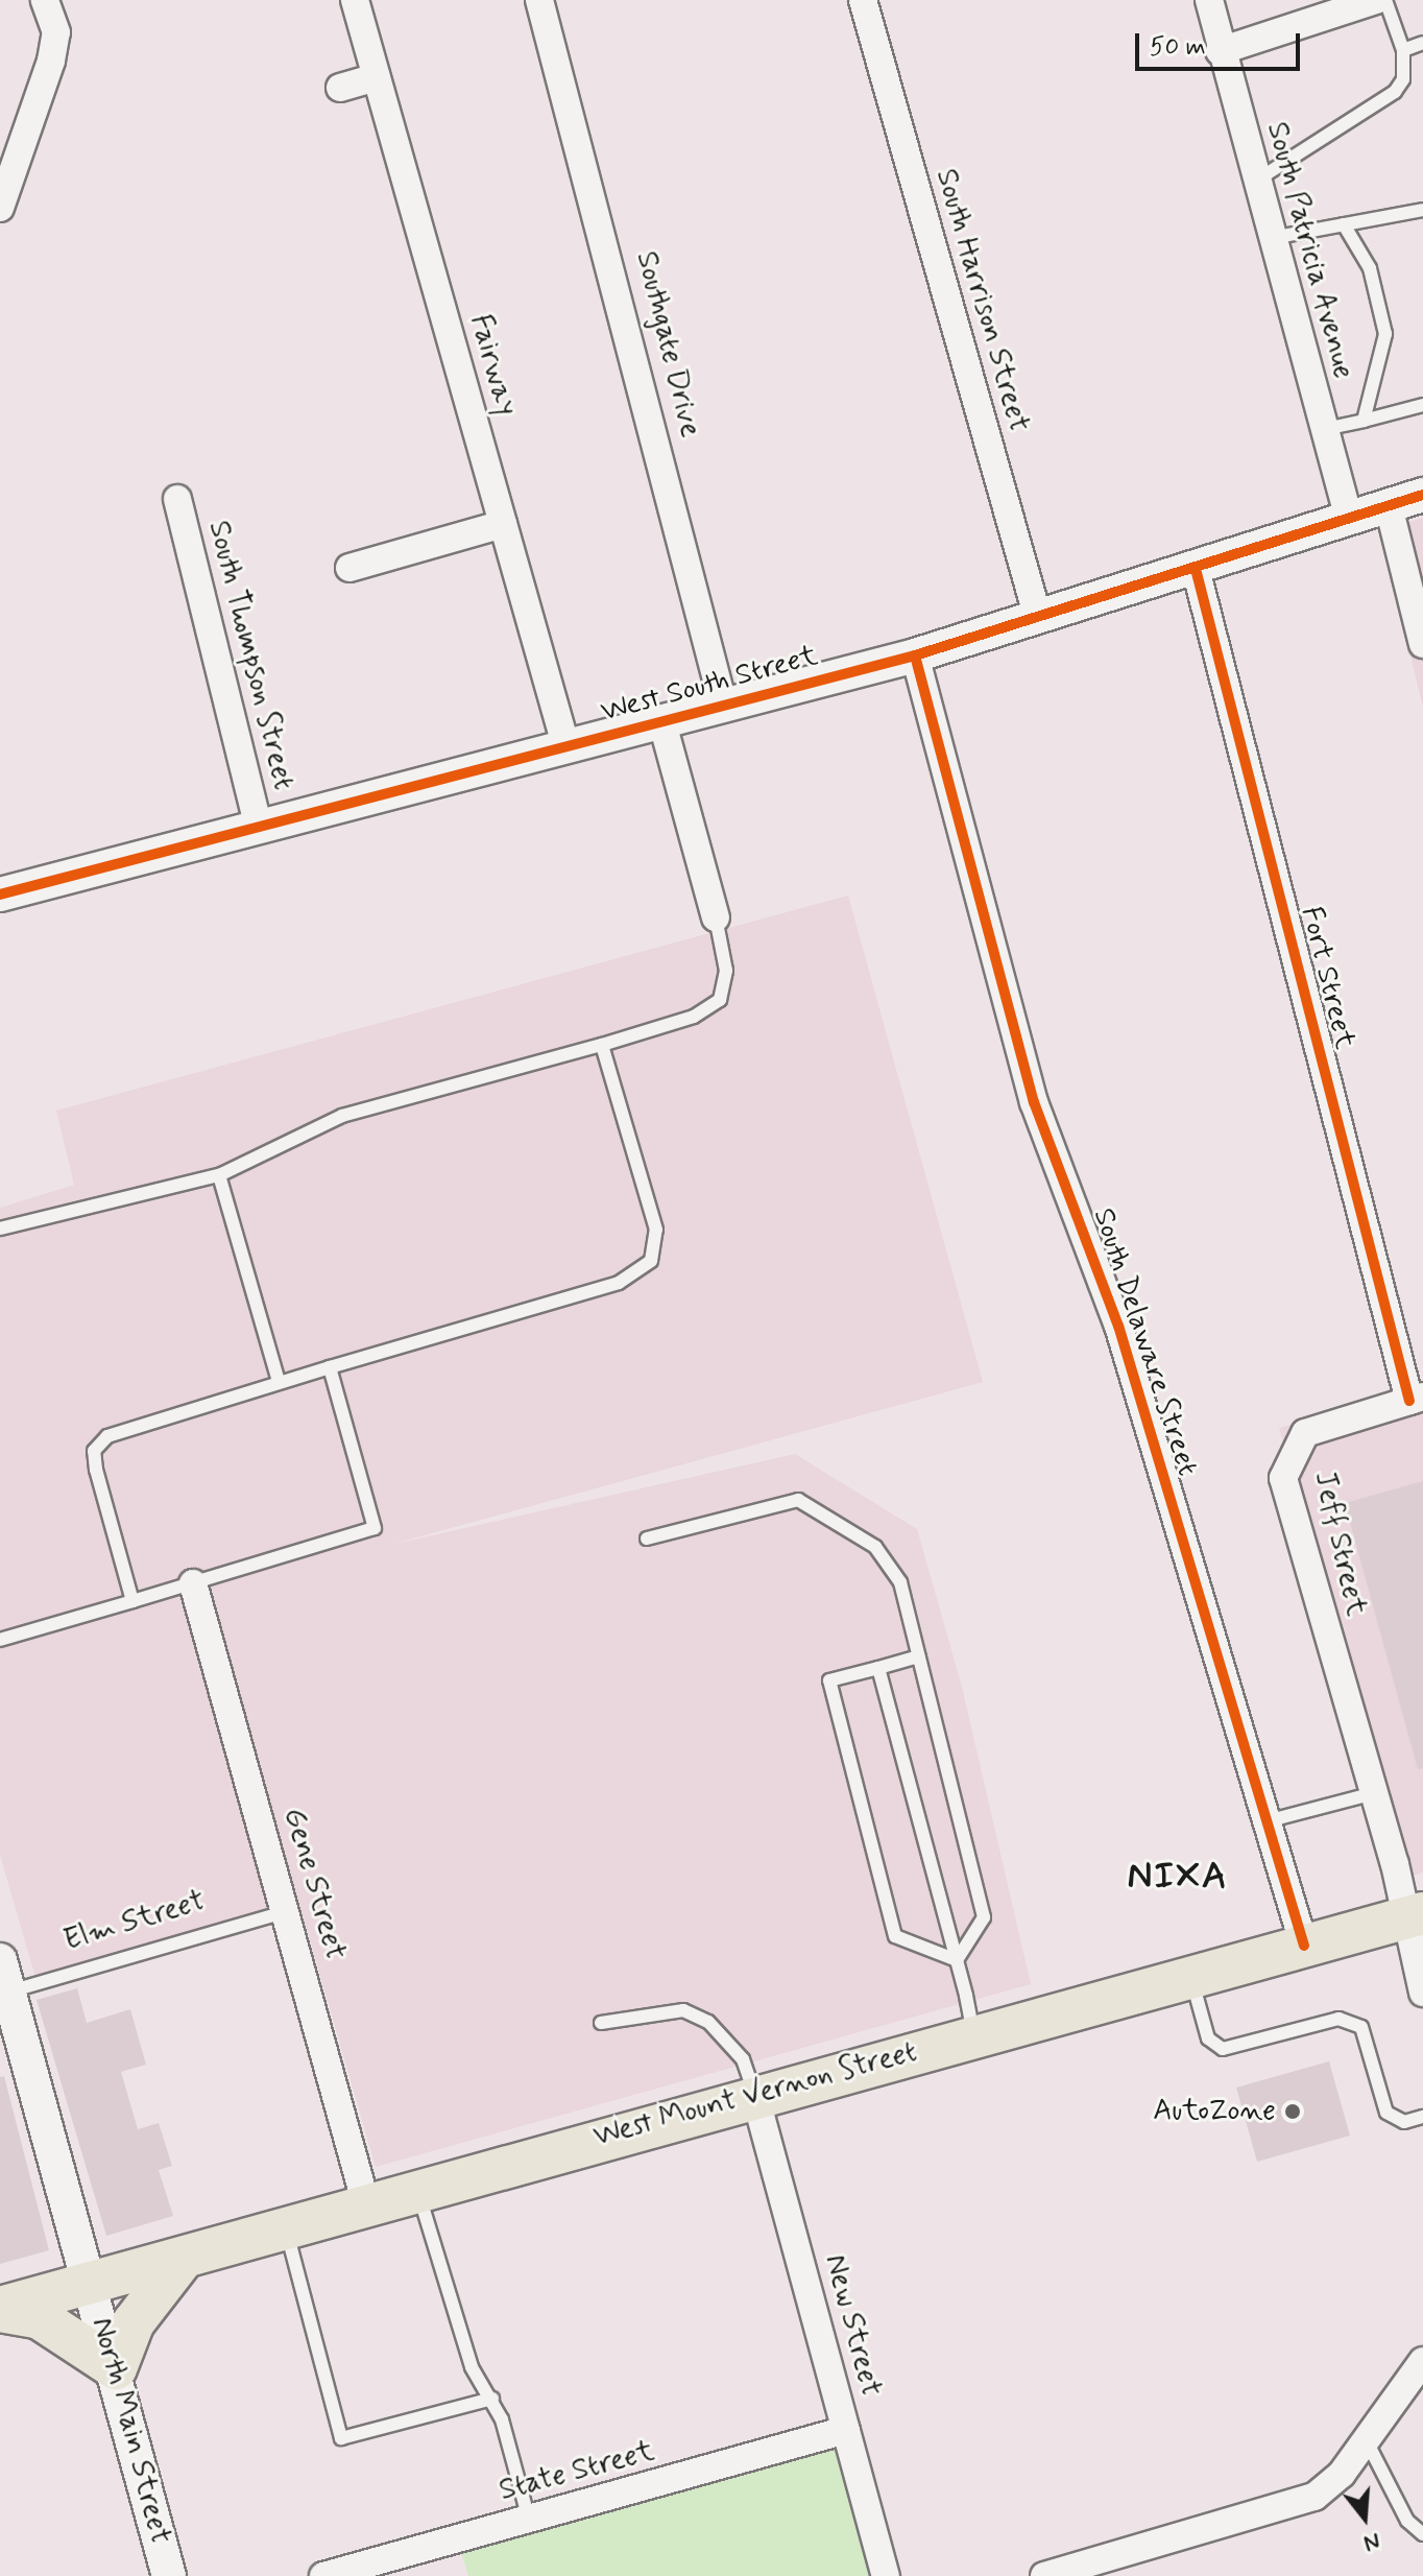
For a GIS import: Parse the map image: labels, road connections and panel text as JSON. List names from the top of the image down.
{
  "streets": {
    "main road": ["West Mount Vernon Street"],
    "street": [
      "South Patricia Avenue",
      "South Harrison Street",
      "Southgate Drive",
      "Fairway",
      "South Thompson Street",
      "West South Street",
      "Fort Street",
      "South Delaware Street",
      "Jeff Street",
      "Gene Street",
      "New Street",
      "North Main Street",
      "State Street"
    ],
    "lane": ["Elm Street"]
  },
  "crossings": [
    ["South Patricia Avenue", "West South Street"],
    ["South Harrison Street", "West South Street"],
    ["Southgate Drive", "West South Street"],
    ["Fairway", "West South Street"],
    ["South Thompson Street", "West South Street"],
    ["West South Street", "Fort Street"],
    ["West South Street", "South Delaware Street"],
    ["Fort Street", "Jeff Street"],
    ["South Delaware Street", "West Mount Vernon Street"],
    ["Gene Street", "Elm Street"],
    ["Gene Street", "West Mount Vernon Street"],
    ["Elm Street", "North Main Street"],
    ["West Mount Vernon Street", "New Street"],
    ["West Mount Vernon Street", "North Main Street"],
    ["New Street", "State Street"]
  ],
  "districts": ["NIXA"],
  "places": ["AutoZone"],
  "scale_bar": "50 m",
  "north": "bottom"
}
